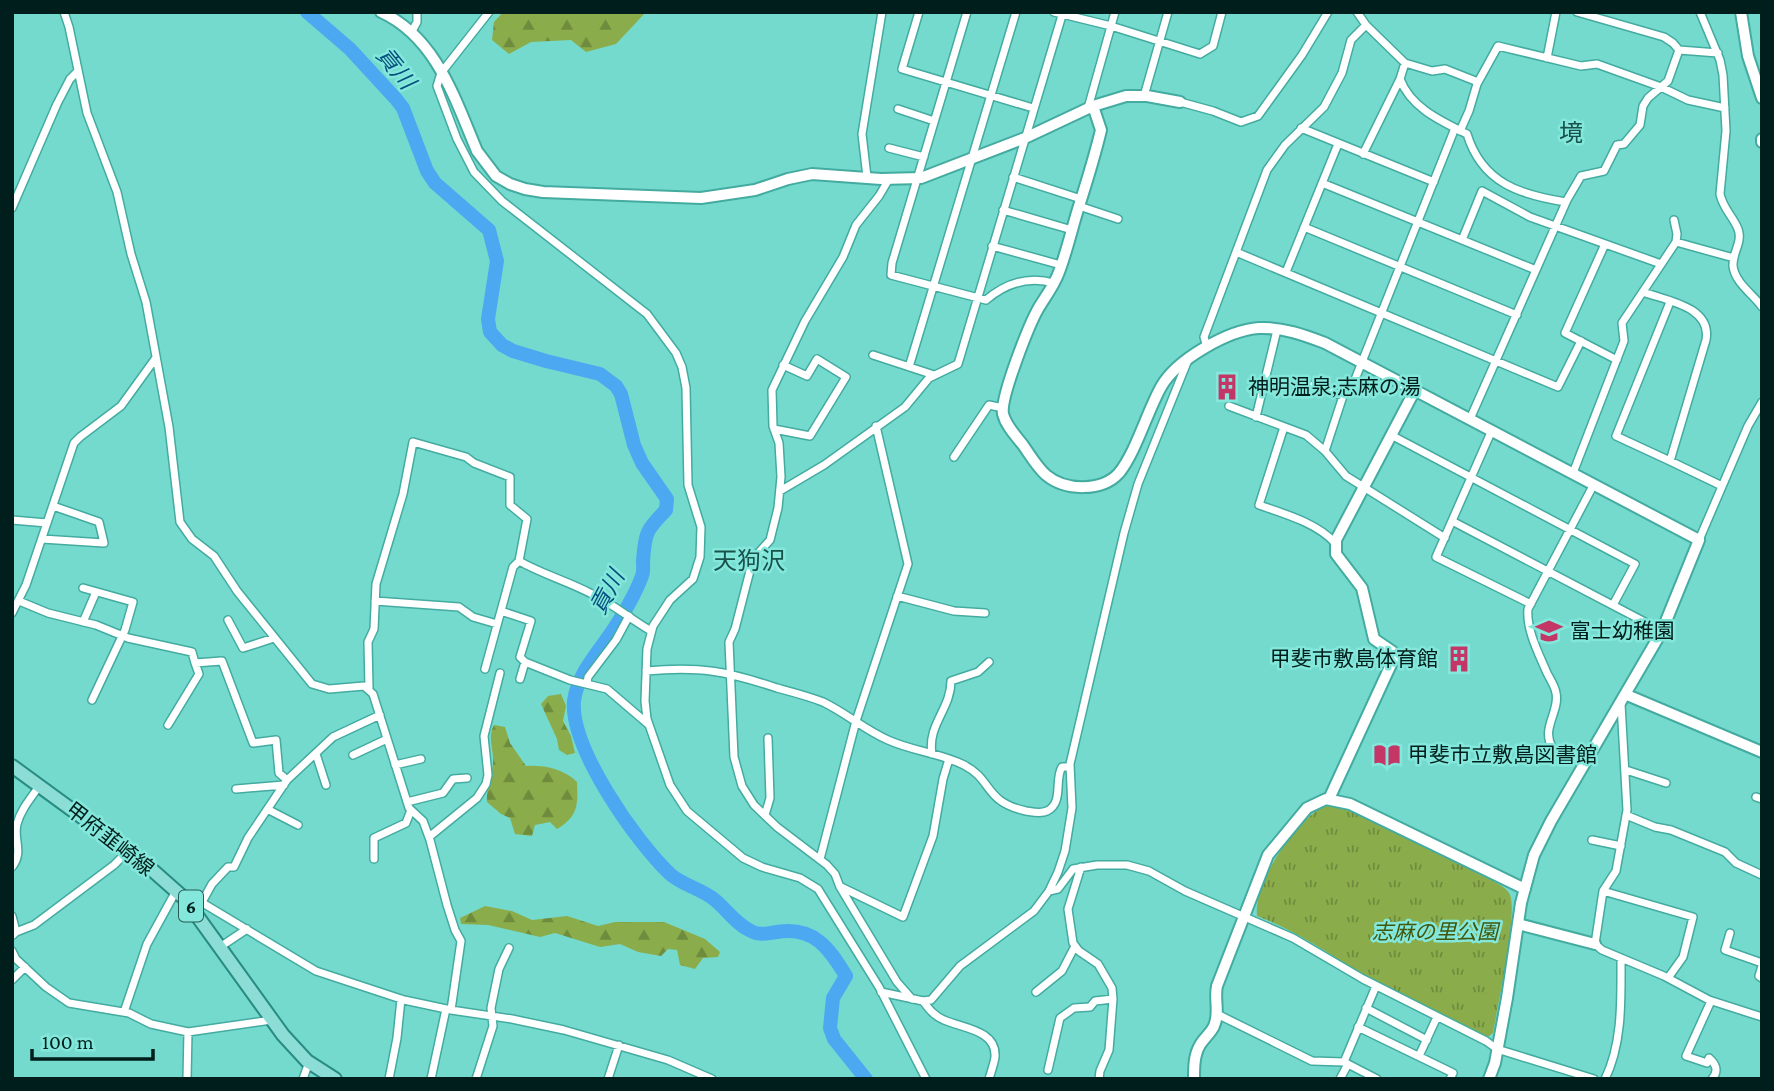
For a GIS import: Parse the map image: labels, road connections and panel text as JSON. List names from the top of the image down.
{
  "streets": {
    "main road": ["甲府韮崎線", "6"]
  },
  "districts": ["境", "天狗沢"],
  "water": ["貢川"],
  "parks": ["志麻の里公園"],
  "places": {
    "building": ["神明温泉;志麻の湯", "甲斐市敷島体育館"],
    "school or university": ["富士幼稚園"],
    "library": ["甲斐市立敷島図書館"]
  },
  "scale_bar": "100 m"
}
